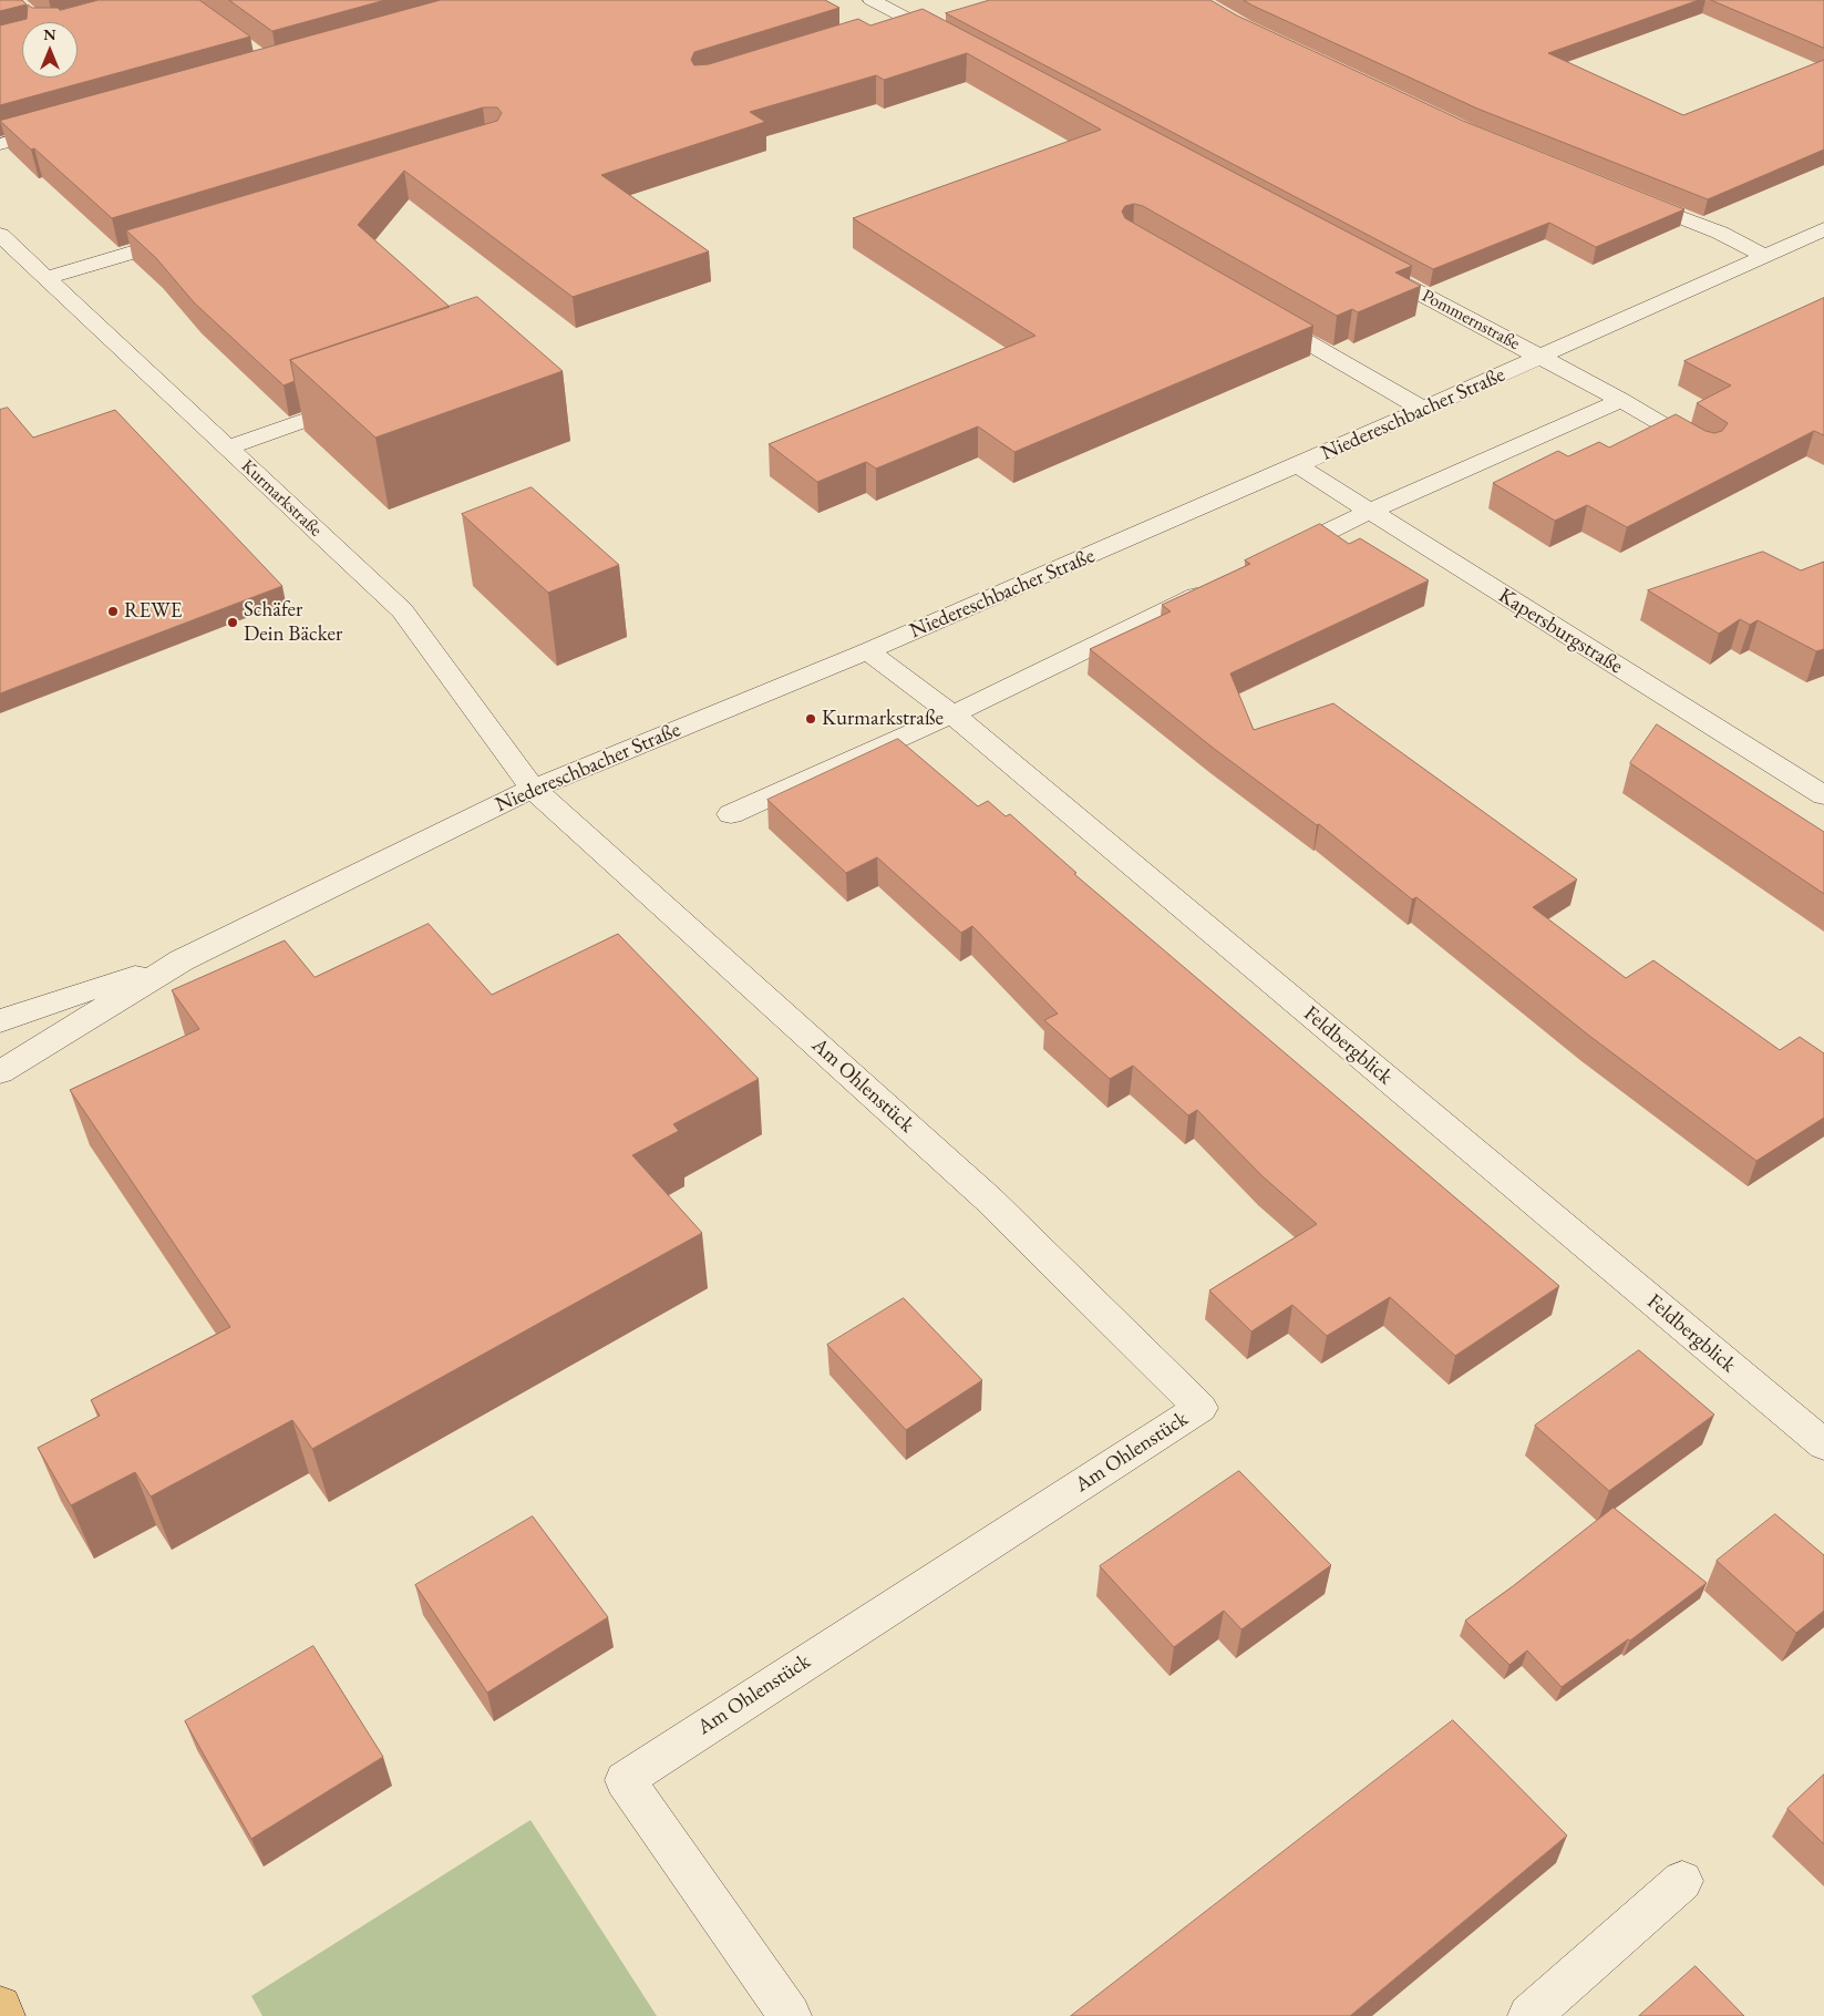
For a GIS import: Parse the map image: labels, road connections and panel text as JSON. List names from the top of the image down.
{
  "streets": {
    "street": [
      "Pommernstraße",
      "Niedereschbacher Straße",
      "Kurmarkstraße",
      "Kapersburgstraße",
      "Feldbergblick",
      "Am Ohlenstück"
    ]
  },
  "crossings": [
    ["Pommernstraße", "Niedereschbacher Straße"],
    ["Niedereschbacher Straße", "Kurmarkstraße"],
    ["Niedereschbacher Straße", "Kapersburgstraße"],
    ["Niedereschbacher Straße", "Feldbergblick"],
    ["Niedereschbacher Straße", "Am Ohlenstück"],
    ["Kurmarkstraße", "Am Ohlenstück"]
  ],
  "places": ["REWE", "Schäfer Dein Bäcker", "Kurmarkstraße"],
  "north": "top"
}
